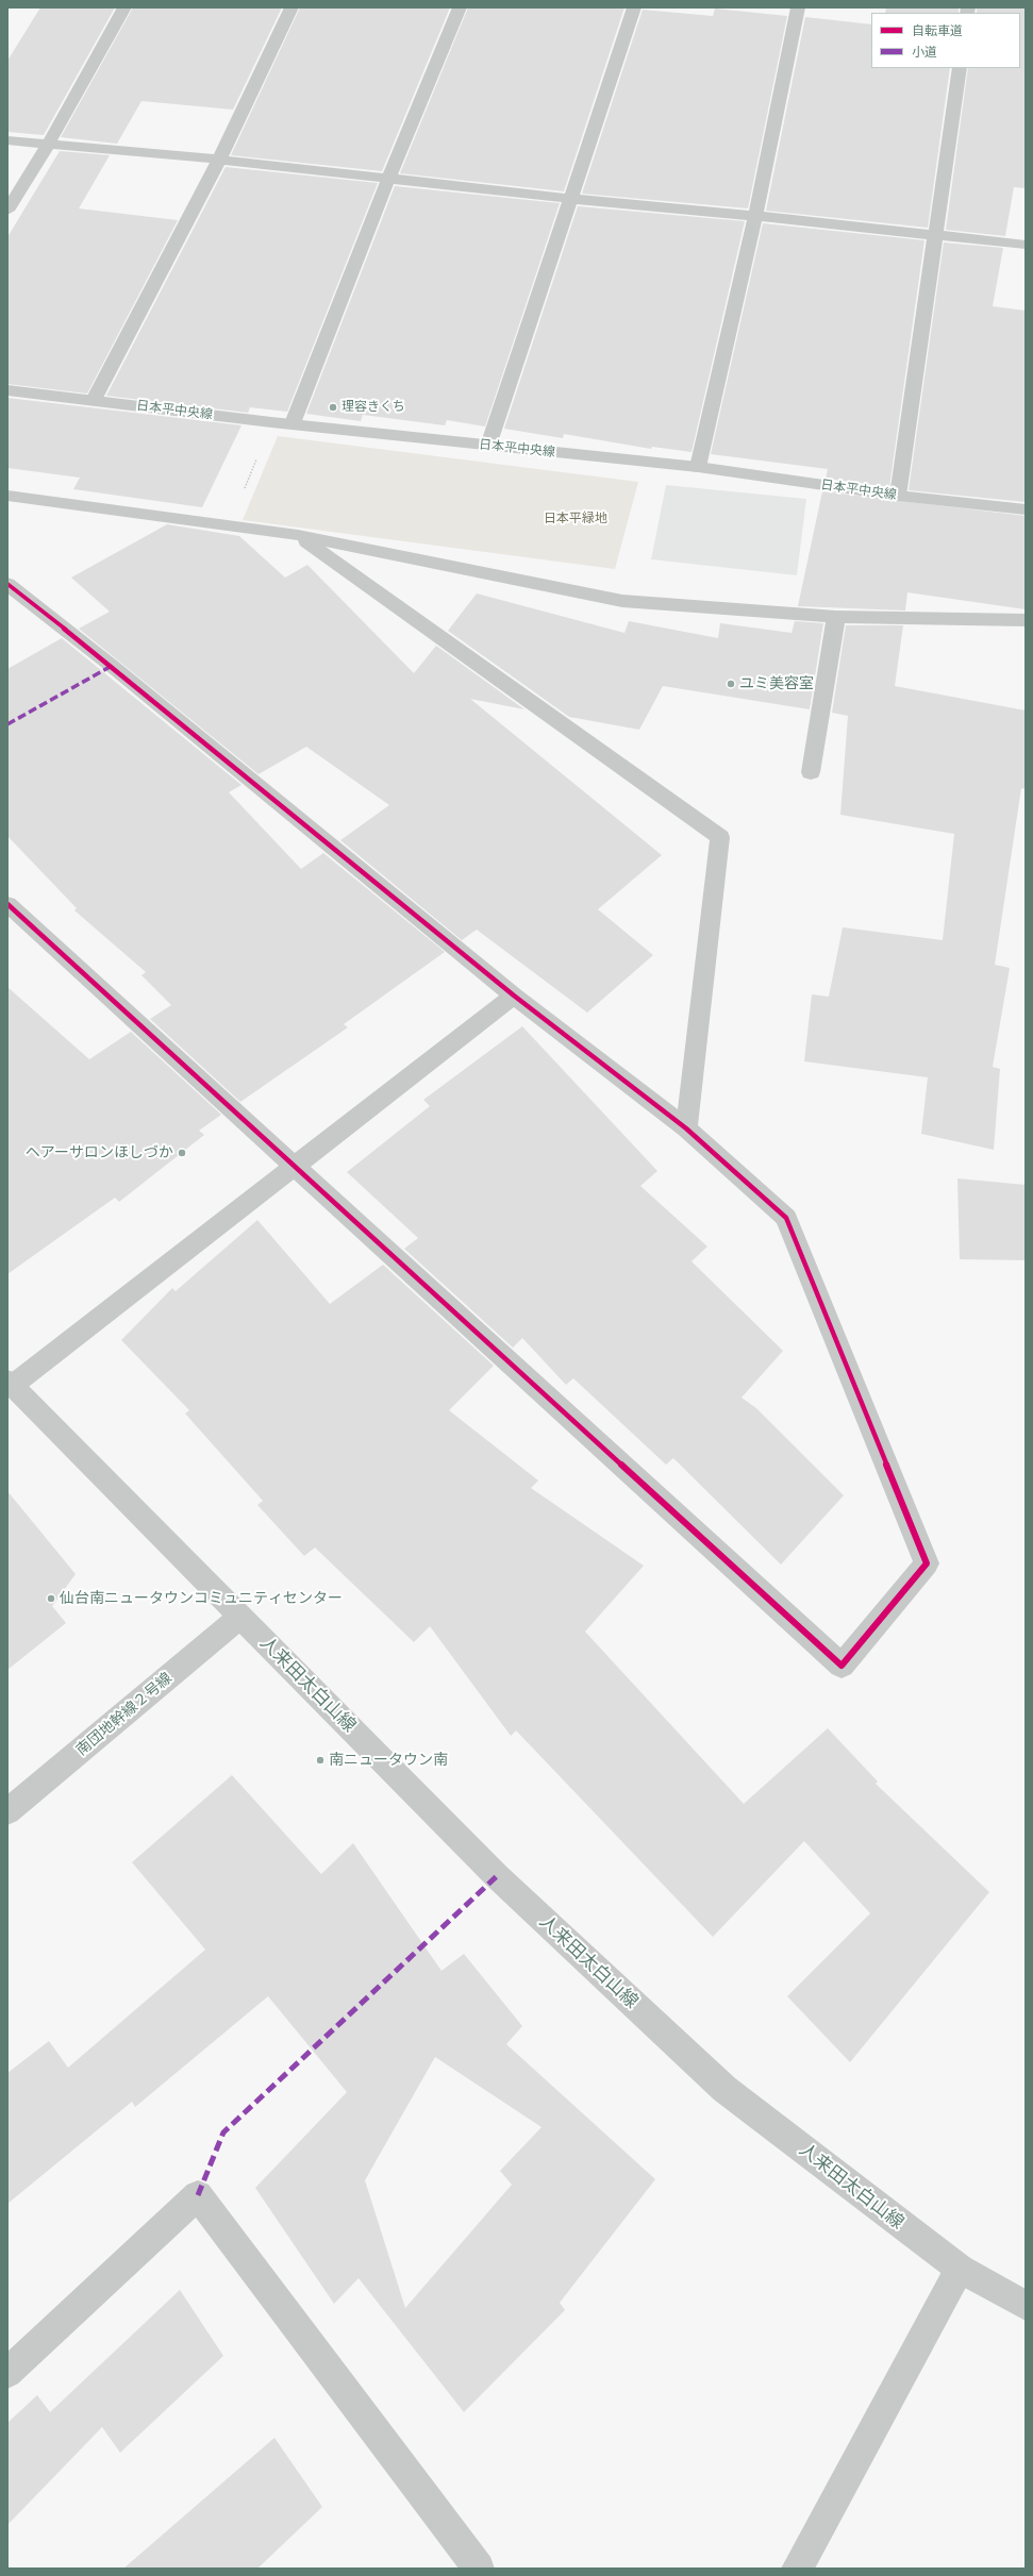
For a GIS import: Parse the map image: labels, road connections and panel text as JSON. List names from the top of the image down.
{
  "streets": {
    "street": ["日本平中央線", "人来田太白山線", "南団地幹線２号線"]
  },
  "crossings": [
    ["人来田太白山線", "南団地幹線２号線"]
  ],
  "parks": ["日本平緑地"],
  "places": [
    "理容きくち",
    "ユミ美容室",
    "ヘアーサロンほしづか",
    "仙台南ニュータウンコミュニティセンター",
    "南ニュータウン南"
  ],
  "legend": ["自転車道", "小道"]
}
